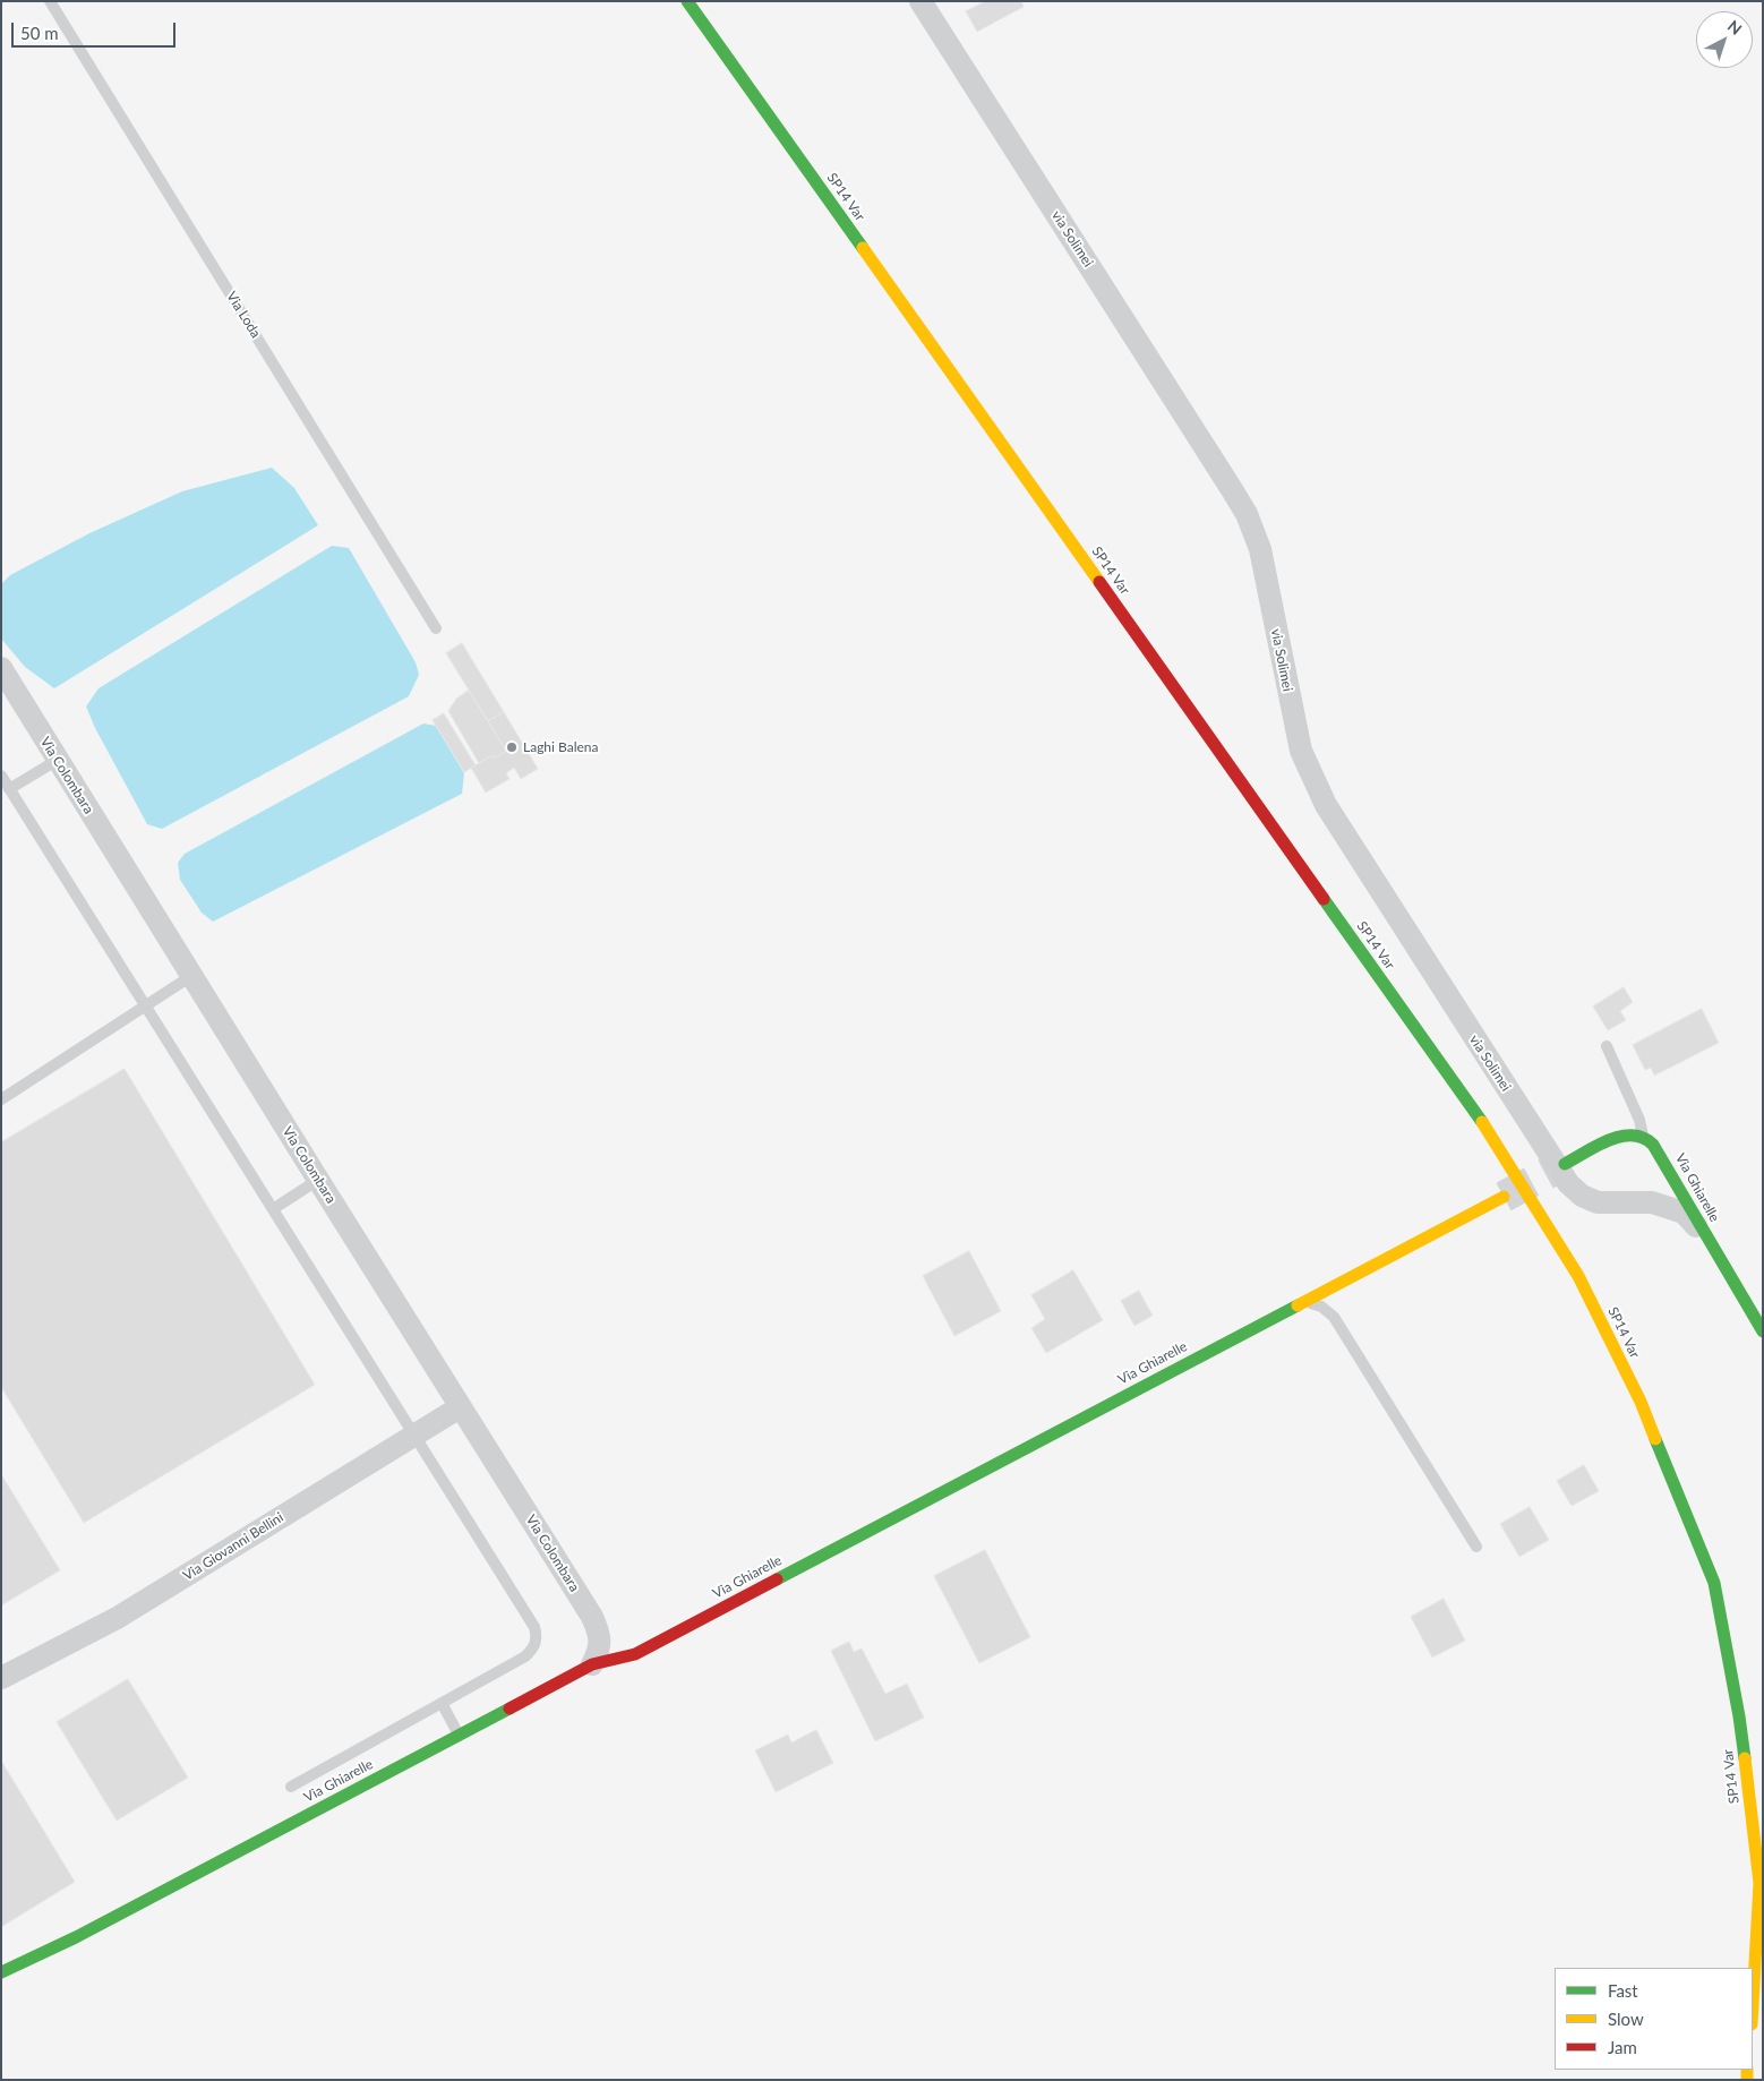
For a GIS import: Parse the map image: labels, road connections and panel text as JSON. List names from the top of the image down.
{
  "streets": {
    "main road": ["SP14 Var", "Via Ghiarelle"],
    "street": ["via Solimei", "Via Colombara", "Via Giovanni Bellini"],
    "lane": ["Via Loda"]
  },
  "crossings": [
    ["via Solimei", "Via Ghiarelle"],
    ["Via Colombara", "Via Ghiarelle"],
    ["Via Colombara", "Via Giovanni Bellini"]
  ],
  "places": ["Laghi Balena"],
  "legend": ["Fast", "Slow", "Jam"],
  "scale_bar": "50 m",
  "north": "top right"
}
